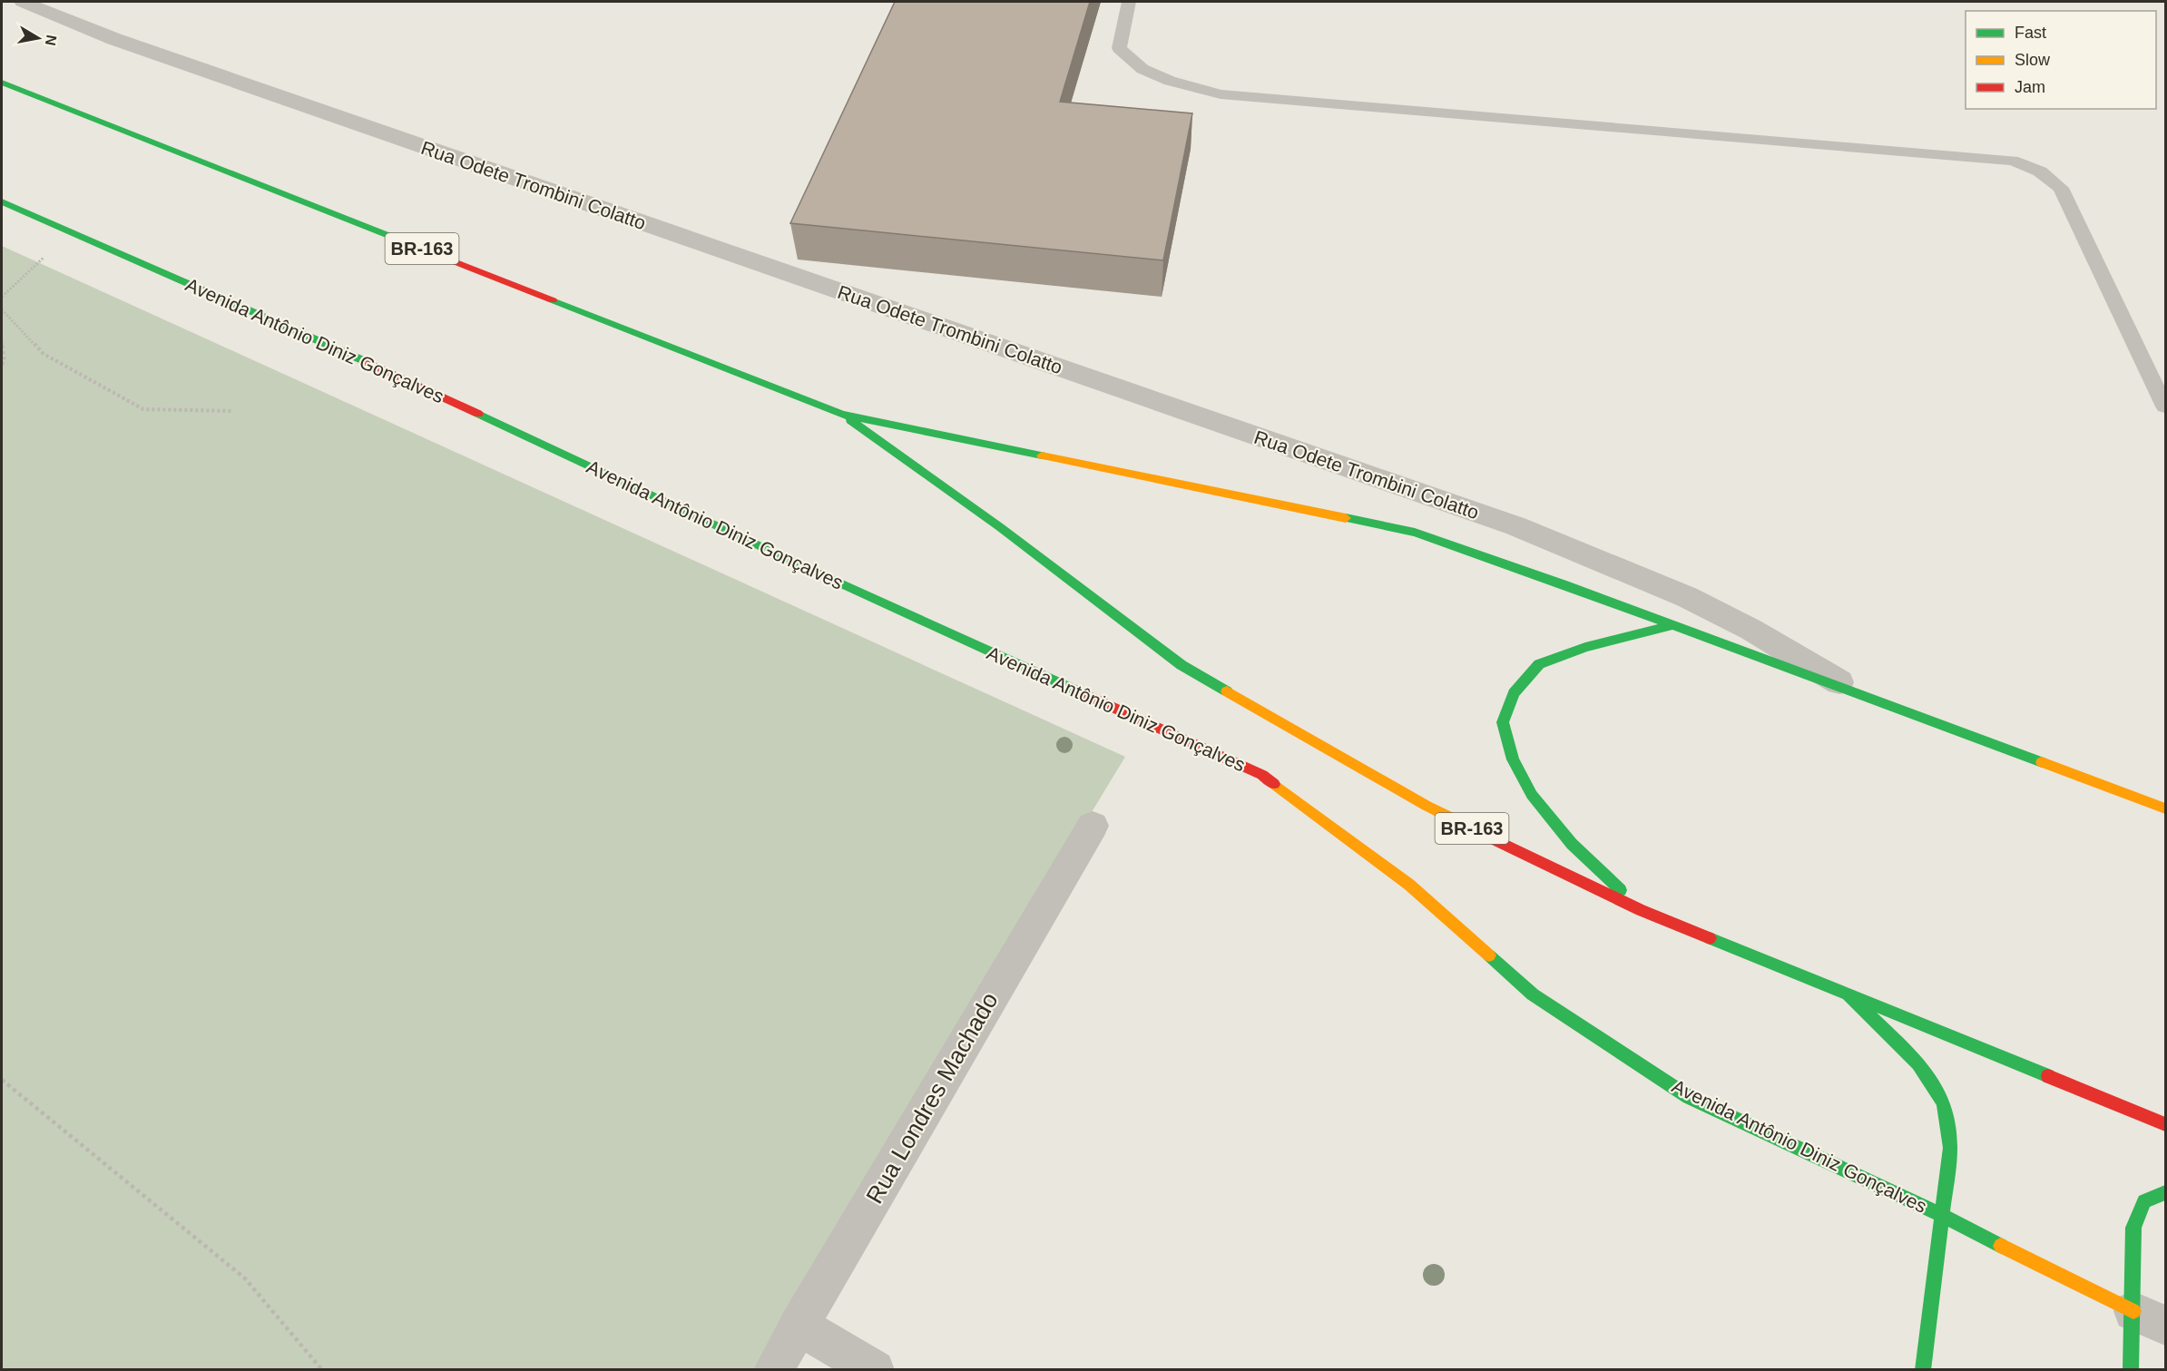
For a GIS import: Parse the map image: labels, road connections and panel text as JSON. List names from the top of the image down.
{
  "streets": {
    "main road": ["BR-163", "Avenida Antônio Diniz Gonçalves"],
    "street": ["Rua Odete Trombini Colatto", "Rua Londres Machado"]
  },
  "crossings": [
    ["Rua Odete Trombini Colatto", "BR-163"]
  ],
  "legend": ["Fast", "Slow", "Jam"],
  "north": "right"
}
